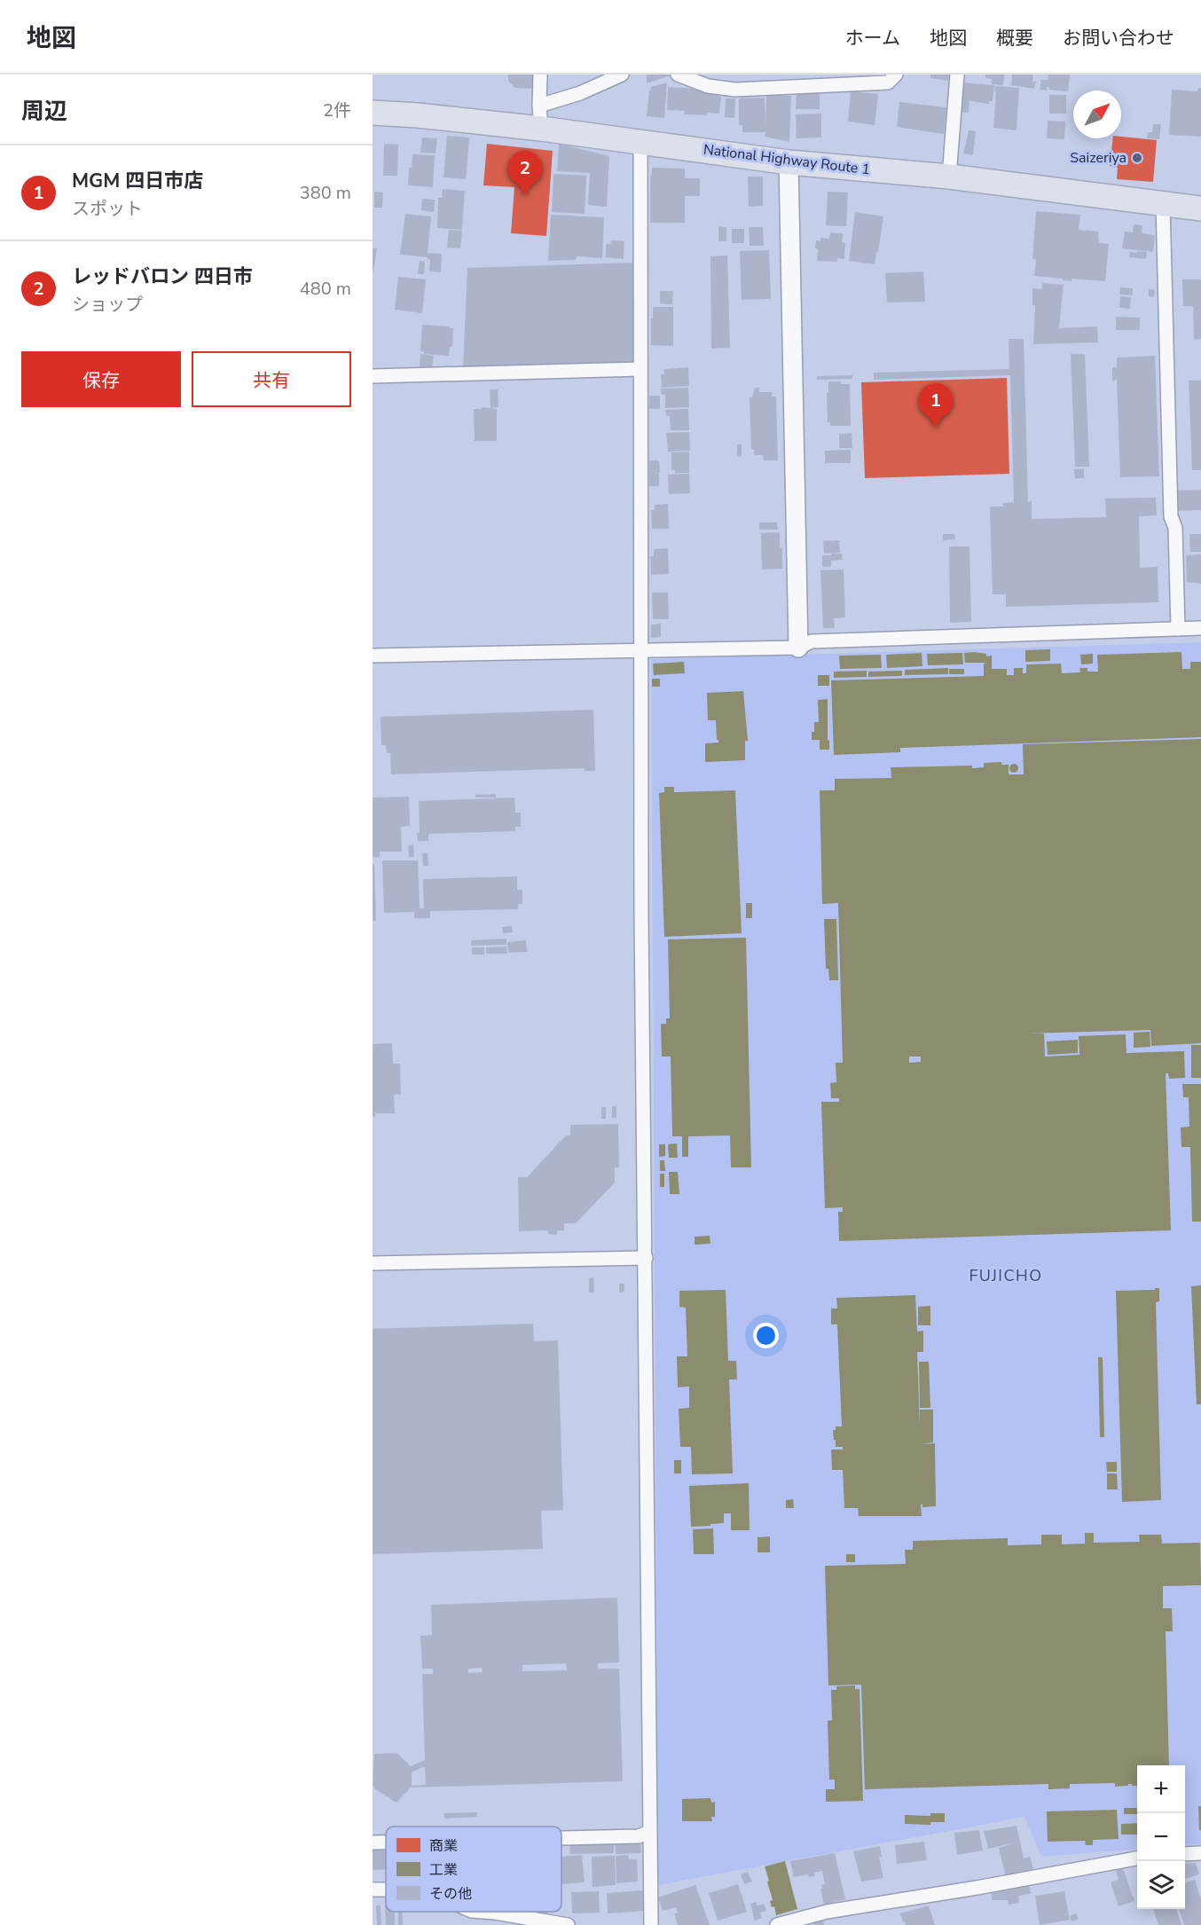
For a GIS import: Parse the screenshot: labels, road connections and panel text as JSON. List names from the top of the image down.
{
  "streets": {
    "highway": ["National Highway Route 1"]
  },
  "districts": ["FUJICHO"],
  "places": ["Saizeriya"],
  "legend": ["商業", "工業", "その他"],
  "north": "top right",
  "page": {
    "header": "地図",
    "nav": [
      "ホーム",
      "地図",
      "概要",
      "お問い合わせ"
    ],
    "heading": ["周辺", "2件"],
    "list": [
      {
        "mark": "1",
        "name": "MGM 四日市店",
        "note": "スポット",
        "value": "380 m"
      },
      {
        "mark": "2",
        "name": "レッドバロン 四日市",
        "note": "ショップ",
        "value": "480 m"
      }
    ],
    "pins": ["2", "1"],
    "buttons": ["保存", "共有"],
    "map_buttons": ["+", "−"]
  }
}
